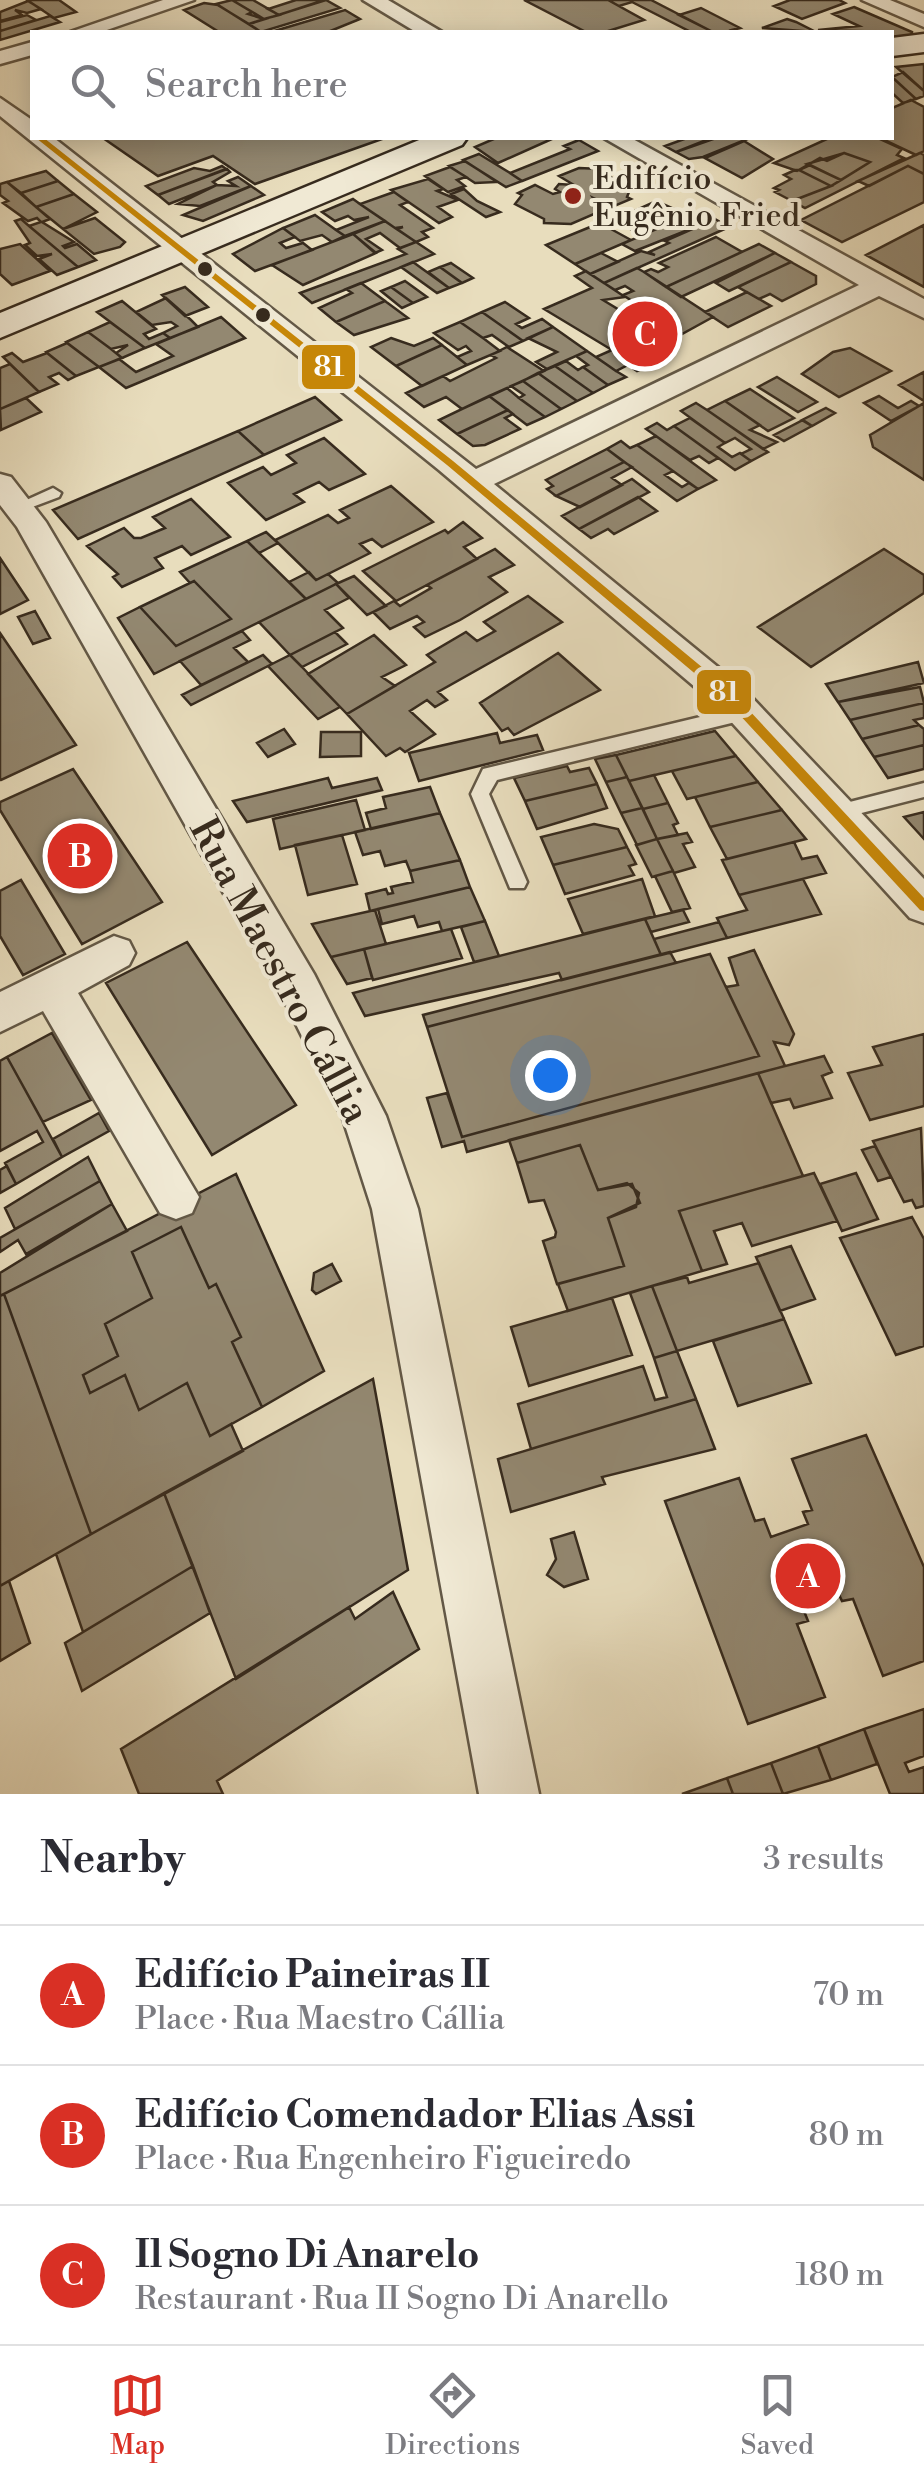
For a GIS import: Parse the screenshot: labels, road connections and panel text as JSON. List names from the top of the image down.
{
  "streets": {
    "street": ["Rua Maestro Cállia"]
  },
  "places": ["Edifício Eugênio Fried"],
  "lines": ["transit line 81"],
  "page": {
    "search": "Search here",
    "pins": ["C", "B", "A"],
    "heading": ["Nearby", "3 results"],
    "list": [
      {
        "mark": "A",
        "name": "Edifício Paineiras II",
        "note": "Place · Rua Maestro Cállia",
        "value": "70 m"
      },
      {
        "mark": "B",
        "name": "Edifício Comendador Elias Assi",
        "note": "Place · Rua Engenheiro Figueiredo",
        "value": "80 m"
      },
      {
        "mark": "C",
        "name": "Il Sogno Di Anarelo",
        "note": "Restaurant · Rua II Sogno Di Anarello",
        "value": "180 m"
      }
    ],
    "nav": ["Map", "Directions", "Saved"]
  }
}
